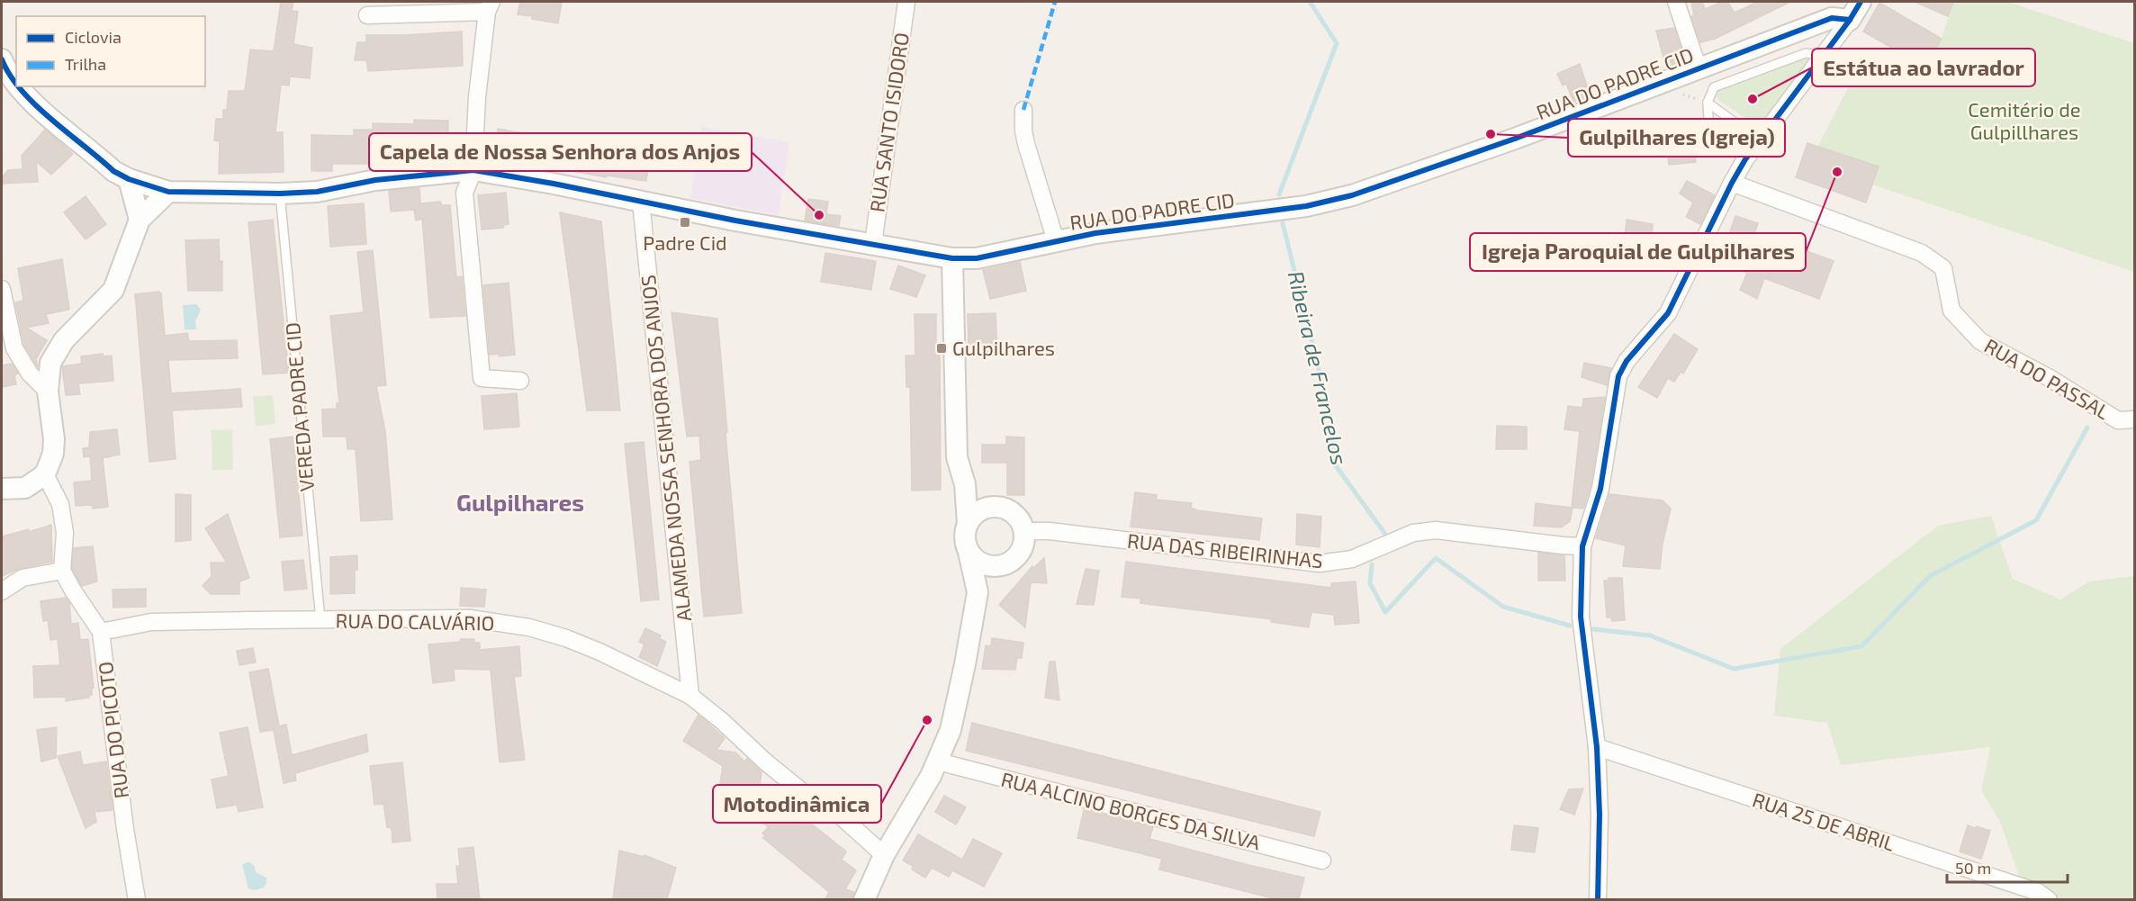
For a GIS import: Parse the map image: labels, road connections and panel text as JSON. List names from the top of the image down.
{
  "streets": {
    "street": [
      "RUA DO PADRE CID",
      "RUA SANTO ISIDORO",
      "RUA DO PASSAL",
      "ALAMEDA NOSSA SENHORA DOS ANJOS",
      "RUA DAS RIBEIRINHAS",
      "RUA DO CALVÁRIO",
      "RUA DO PICOTO",
      "RUA ALCINO BORGES DA SILVA",
      "RUA 25 DE ABRIL"
    ],
    "lane": ["VEREDA PADRE CID"]
  },
  "crossings": [
    ["RUA DO PADRE CID", "RUA SANTO ISIDORO"],
    ["RUA DO PADRE CID", "VEREDA PADRE CID"],
    ["RUA DO PADRE CID", "ALAMEDA NOSSA SENHORA DOS ANJOS"],
    ["VEREDA PADRE CID", "RUA DO CALVÁRIO"],
    ["ALAMEDA NOSSA SENHORA DOS ANJOS", "RUA DO CALVÁRIO"],
    ["RUA DO CALVÁRIO", "RUA DO PICOTO"]
  ],
  "districts": ["Gulpilhares"],
  "water": ["Ribeira de Francelos"],
  "parks": ["Cemitério de Gulpillhares"],
  "places": {
    "other": [
      "Estátua ao lavrador",
      "Gulpilhares (Igreja)",
      "Igreja Paroquial de Gulpilhares",
      "Capela de Nossa Senhora dos Anjos",
      "Motodinâmica"
    ],
    "transit": ["Padre Cid", "Gulpilhares"]
  },
  "legend": ["Ciclovia", "Trilha"],
  "scale_bar": "50 m"
}
